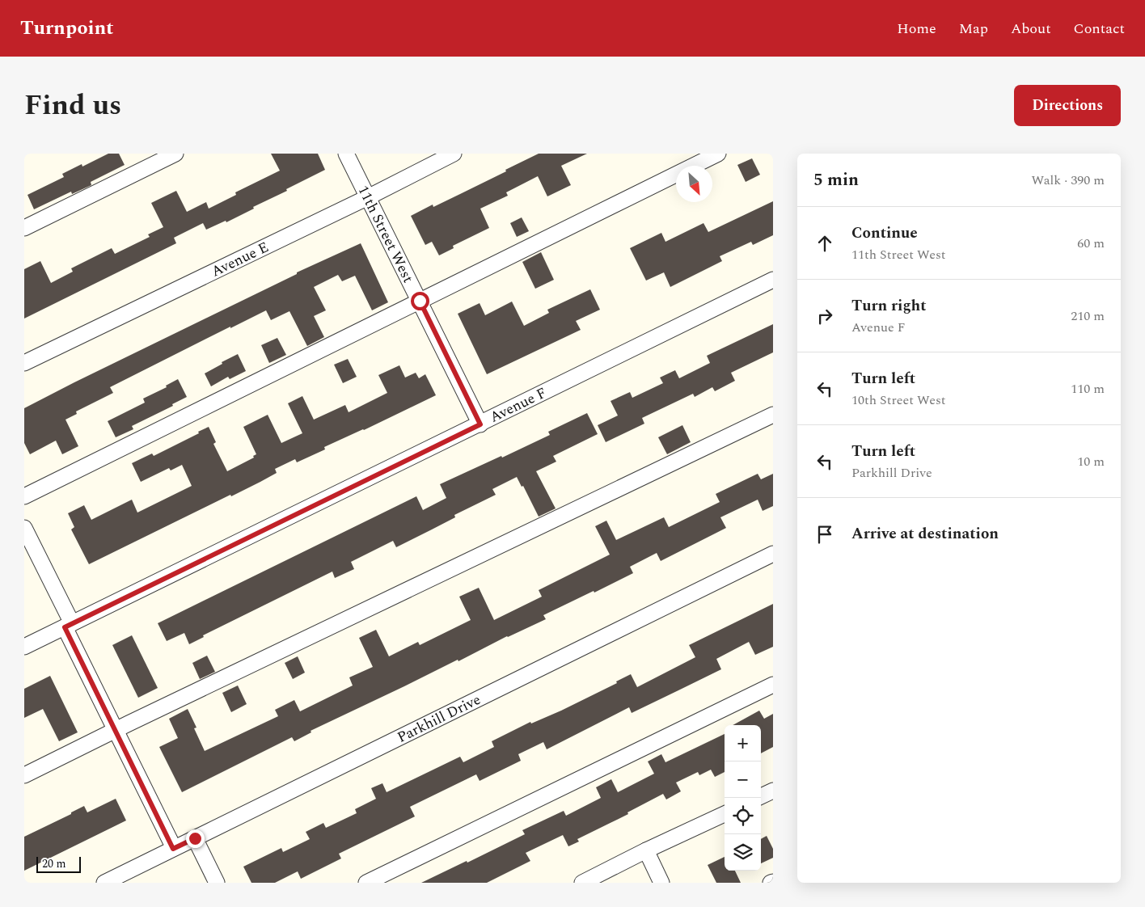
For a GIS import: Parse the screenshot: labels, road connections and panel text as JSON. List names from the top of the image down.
{
  "streets": {
    "street": [
      "11th Street West",
      "Avenue E",
      "Avenue F",
      "Parkhill Drive"
    ]
  },
  "crossings": [
    ["11th Street West", "Avenue E"],
    ["11th Street West", "Avenue F"]
  ],
  "scale_bar": "20 m",
  "north": "bottom right",
  "page": {
    "header": "Turnpoint",
    "nav": [
      "Home",
      "Map",
      "About",
      "Contact"
    ],
    "title": "Find us",
    "buttons": "Directions",
    "heading": ["5 min", "Walk · 390 m"],
    "list": [
      ["Continue", "11th Street West", "60 m"],
      ["Turn right", "Avenue F", "210 m"],
      ["Turn left", "10th Street West", "110 m"],
      ["Turn left", "Parkhill Drive", "10 m"],
      "Arrive at destination"
    ],
    "map_buttons": ["+", "−"],
    "scale": "20 m"
  }
}
